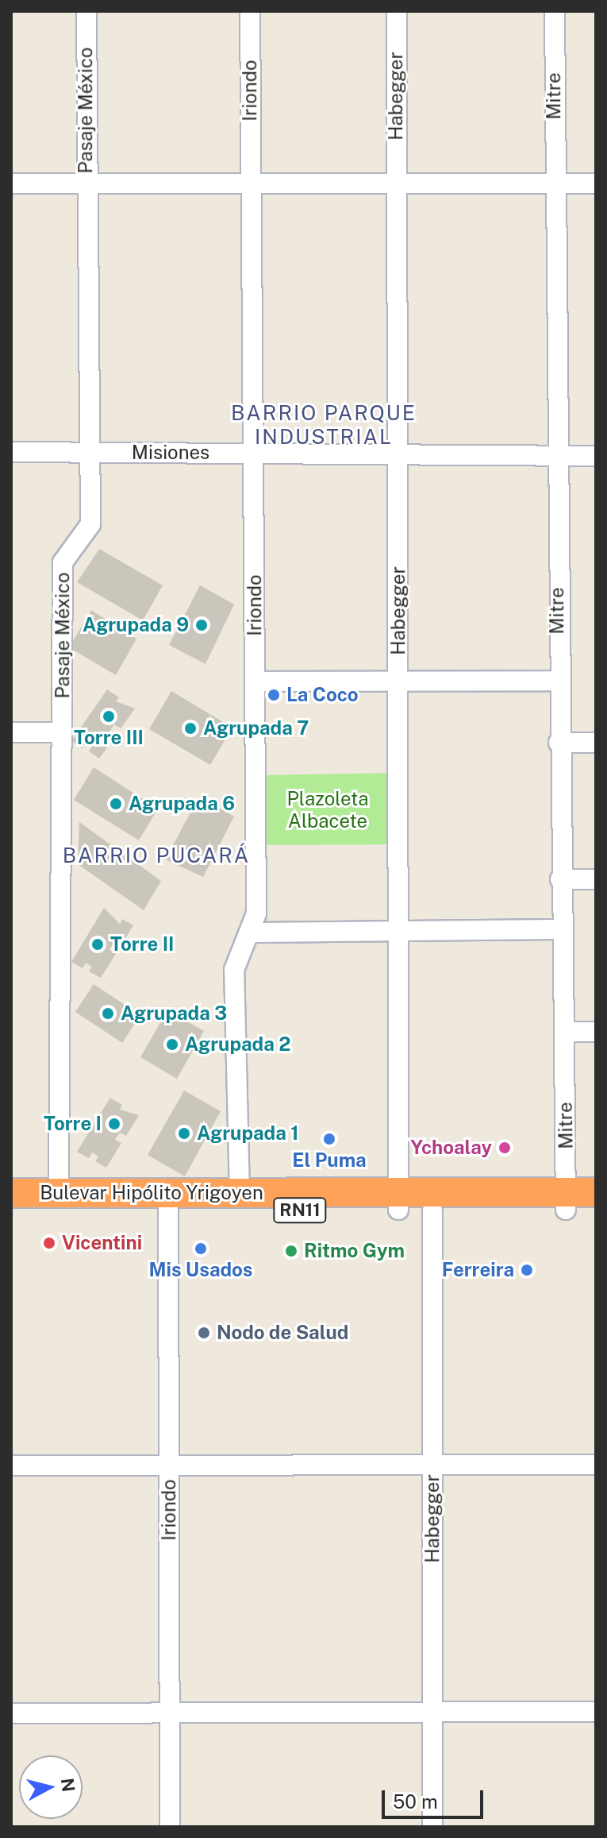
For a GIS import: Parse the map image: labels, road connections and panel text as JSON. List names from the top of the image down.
{
  "streets": {
    "highway": ["Bulevar Hipólito Yrigoyen", "RN11"],
    "street": [
      "Iriondo",
      "Habegger",
      "Mitre",
      "Pasaje México",
      "Misiones"
    ]
  },
  "crossings": [
    ["Iriondo", "Misiones"],
    ["Iriondo", "Bulevar Hipólito Yrigoyen"],
    ["Habegger", "Misiones"],
    ["Habegger", "Bulevar Hipólito Yrigoyen"],
    ["Mitre", "Misiones"],
    ["Mitre", "Bulevar Hipólito Yrigoyen"],
    ["Pasaje México", "Misiones"],
    ["Pasaje México", "Bulevar Hipólito Yrigoyen"]
  ],
  "districts": ["BARRIO PARQUE INDUSTRIAL", "BARRIO PUCARÁ"],
  "parks": ["Plazoleta Albacete"],
  "places": [
    "Agrupada 9",
    "La Coco",
    "Torre III",
    "Agrupada 7",
    "Agrupada 6",
    "Torre II",
    "Agrupada 3",
    "Agrupada 2",
    "Torre I",
    "Agrupada 1",
    "El Puma",
    "Ychoalay",
    "Vicentini",
    "Mis Usados",
    "Ritmo Gym",
    "Ferreira",
    "Nodo de Salud"
  ],
  "scale_bar": "50 m",
  "north": "right"
}
